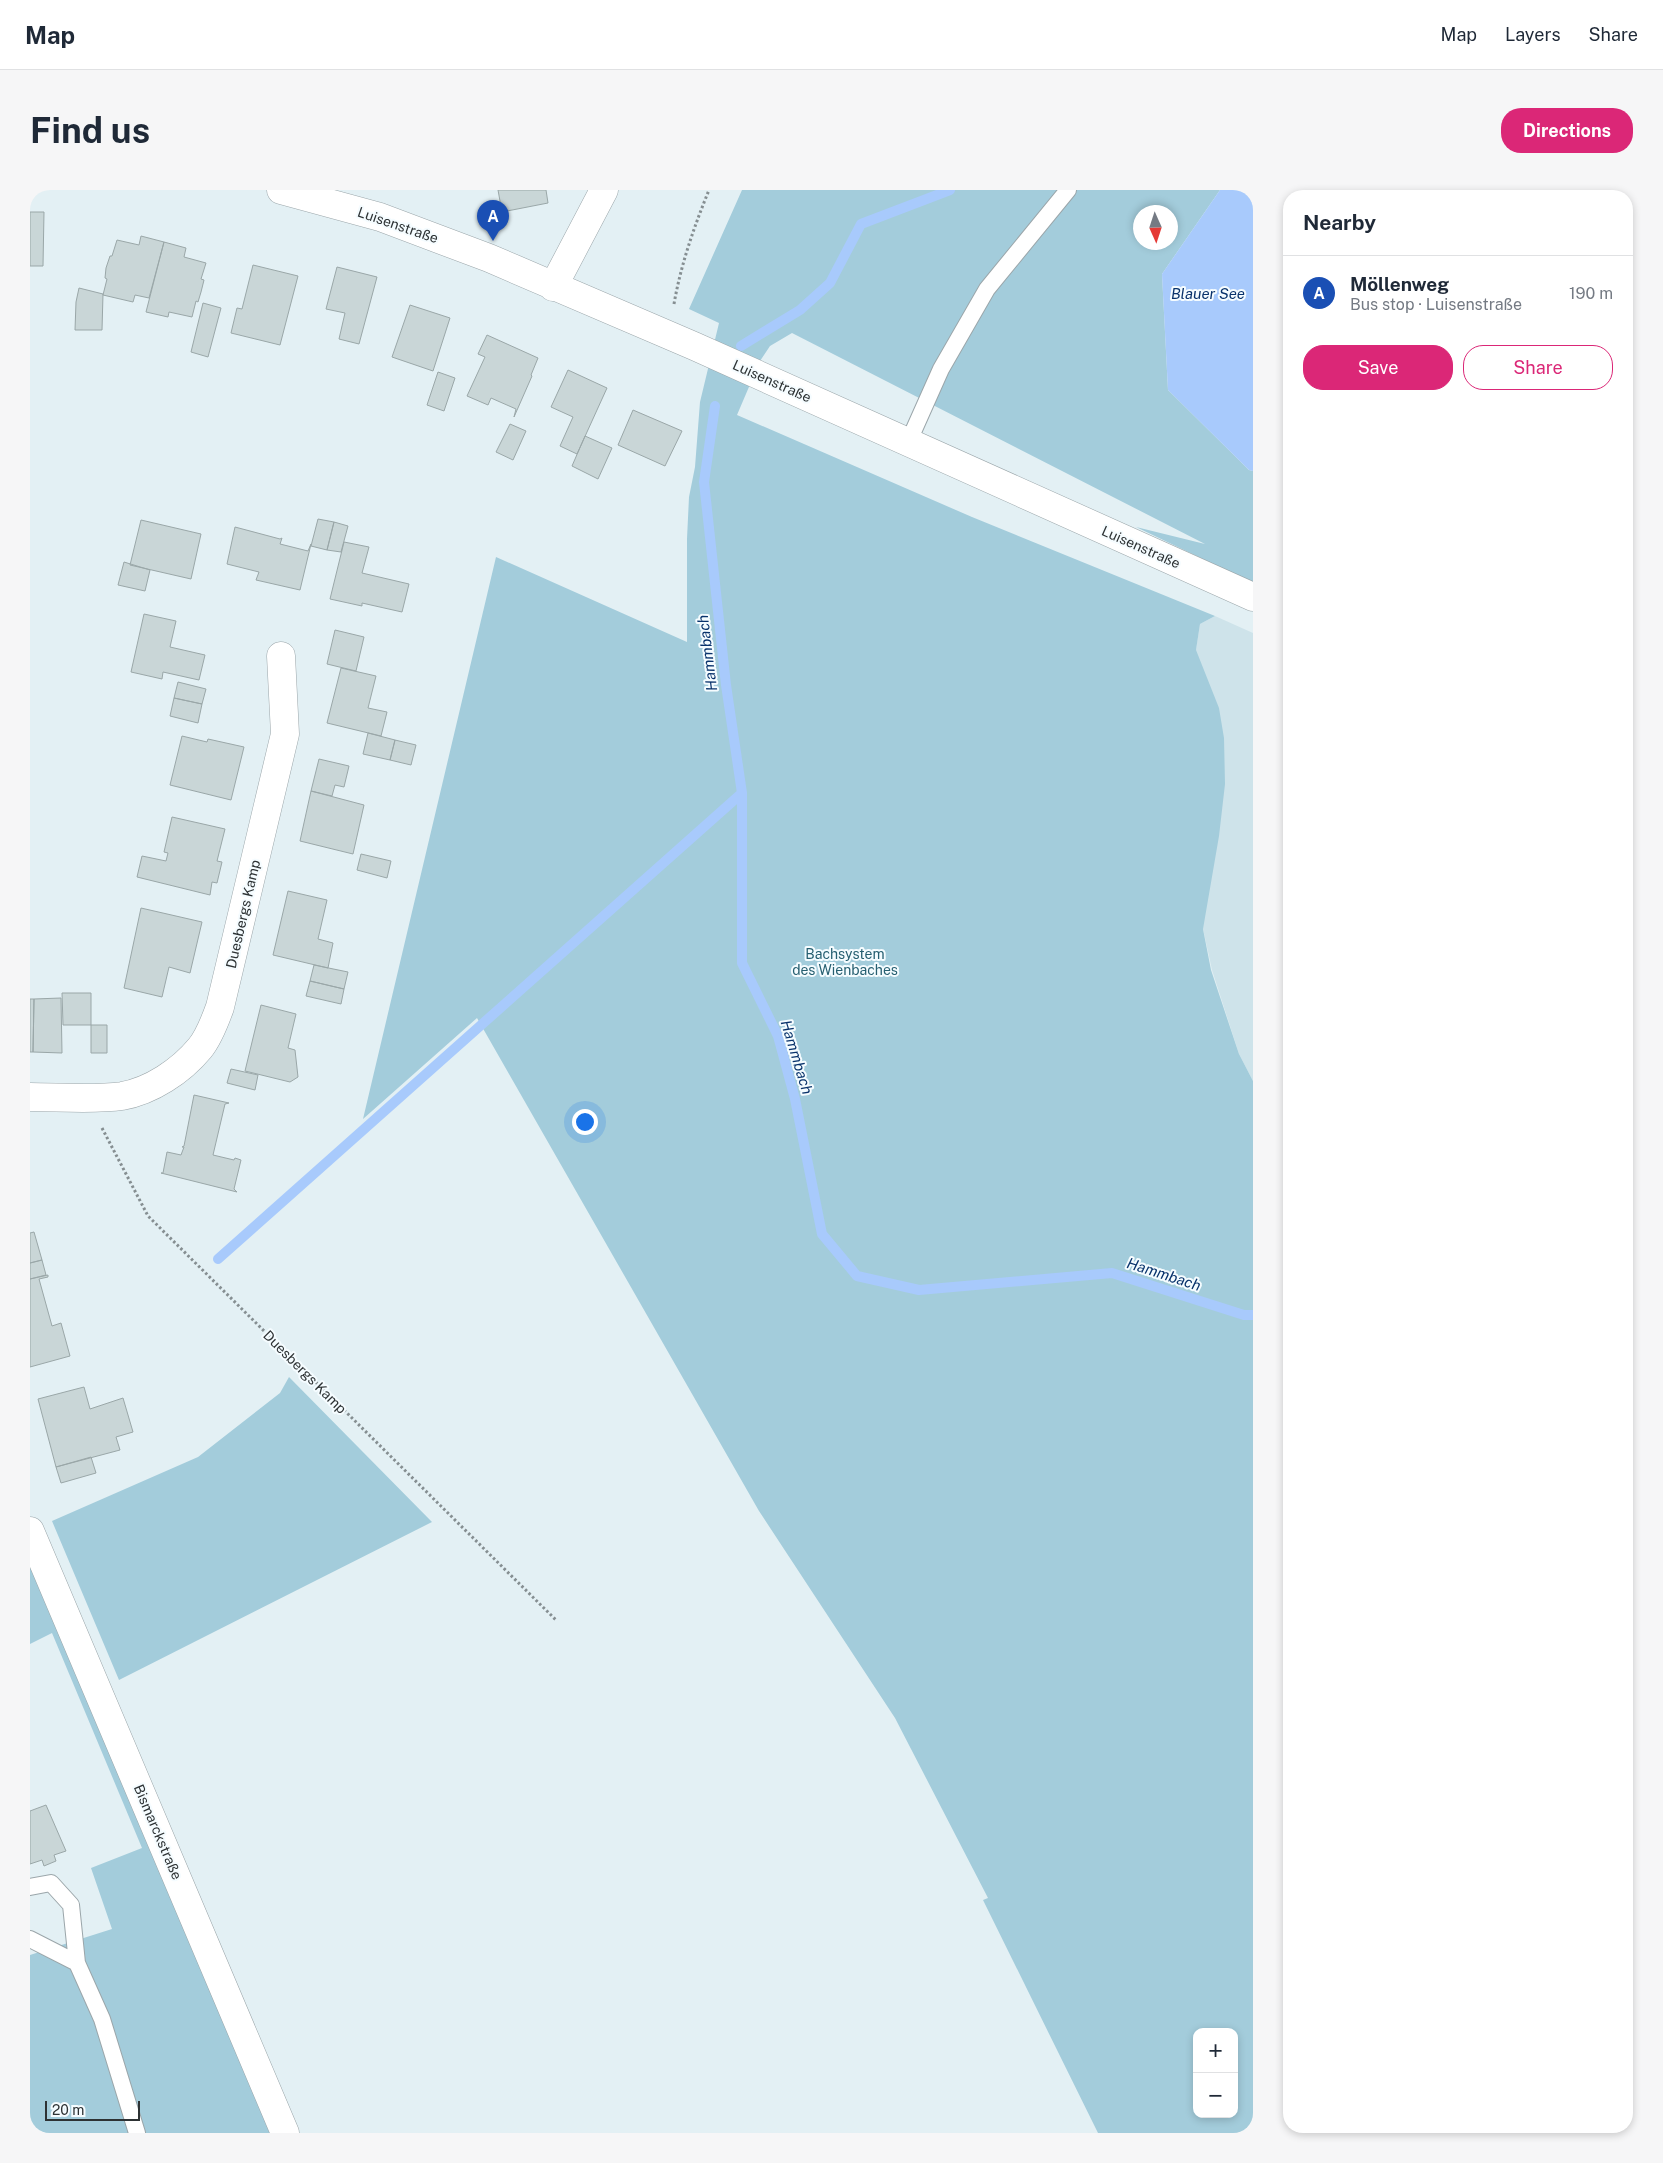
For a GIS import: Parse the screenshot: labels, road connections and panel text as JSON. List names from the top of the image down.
{
  "streets": {
    "street": ["Luisenstraße", "Duesbergs Kamp", "Bismarckstraße"]
  },
  "water": ["Blauer See", "Hammbach"],
  "parks": ["Bachsystem des Wienbaches"],
  "scale_bar": "20 m",
  "north": "bottom",
  "page": {
    "header": "Map",
    "nav": ["Map", "Layers", "Share"],
    "buttons": [
      "Directions",
      ["Save", "Share"]
    ],
    "title": "Find us",
    "heading": "Nearby",
    "pins": "A",
    "list": [
      {
        "mark": "A",
        "name": "Möllenweg",
        "note": "Bus stop · Luisenstraße",
        "value": "190 m"
      }
    ],
    "map_buttons": ["+", "−"],
    "scale": "20 m"
  }
}
